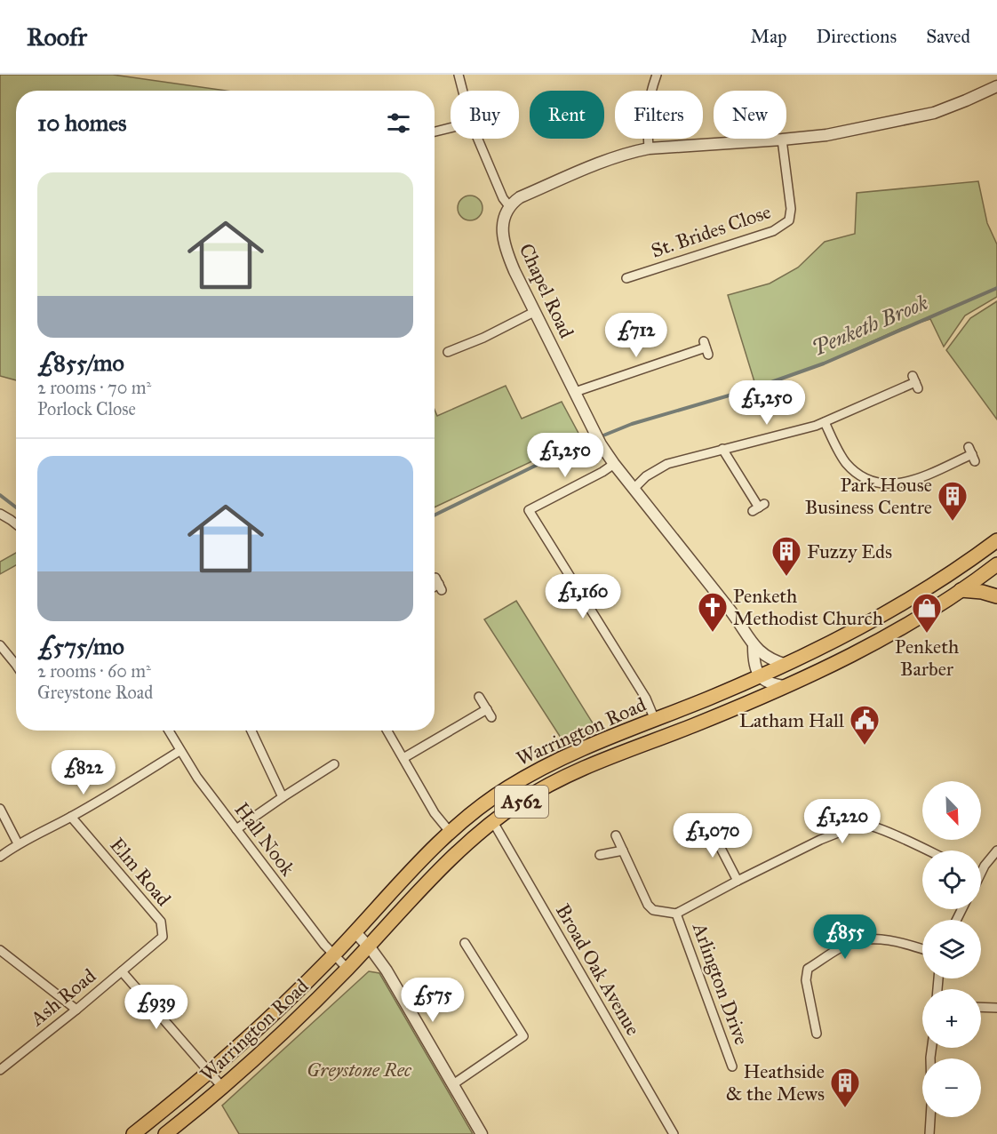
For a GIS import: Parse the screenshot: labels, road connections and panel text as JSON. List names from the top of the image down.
{
  "streets": {
    "main road": ["Warrington Road", "A562"],
    "street": [
      "St. Brides Close",
      "Chapel Road",
      "Hall Nook",
      "Elm Road",
      "Broad Oak Avenue",
      "Arlington Drive",
      "Ash Road"
    ]
  },
  "crossings": [
    ["Chapel Road", "Warrington Road"],
    ["Warrington Road", "A562"],
    ["Warrington Road", "Hall Nook"],
    ["Warrington Road", "Broad Oak Avenue"],
    ["Elm Road", "Ash Road"]
  ],
  "water": ["Penketh Brook"],
  "parks": ["Greystone Rec"],
  "places": {
    "building": ["Park House Business Centre", "Fuzzy Eds", "Heathside & the Mews"],
    "church": ["Penketh Methodist Church"],
    "shop": ["Penketh Barber"],
    "public building": ["Latham Hall"]
  },
  "north": "bottom right",
  "page": {
    "header": "Roofr",
    "nav": ["Map", "Directions", "Saved"],
    "chip": [
      "Buy",
      "Rent",
      "Filters",
      "New"
    ],
    "heading": "10 homes",
    "list": [
      {
        "name": "£855/mo",
        "note": "2 rooms · 70 m² · Porlock Close"
      },
      {
        "name": "£575/mo",
        "note": "2 rooms · 60 m² · Greystone Road"
      }
    ],
    "price": [
      "£712",
      "£1,250",
      "£1,250",
      "£1,160",
      "£822",
      "£1,220",
      "£1,070",
      "£855",
      "£575",
      "£939"
    ],
    "map_buttons": ["+", "−"]
  }
}
